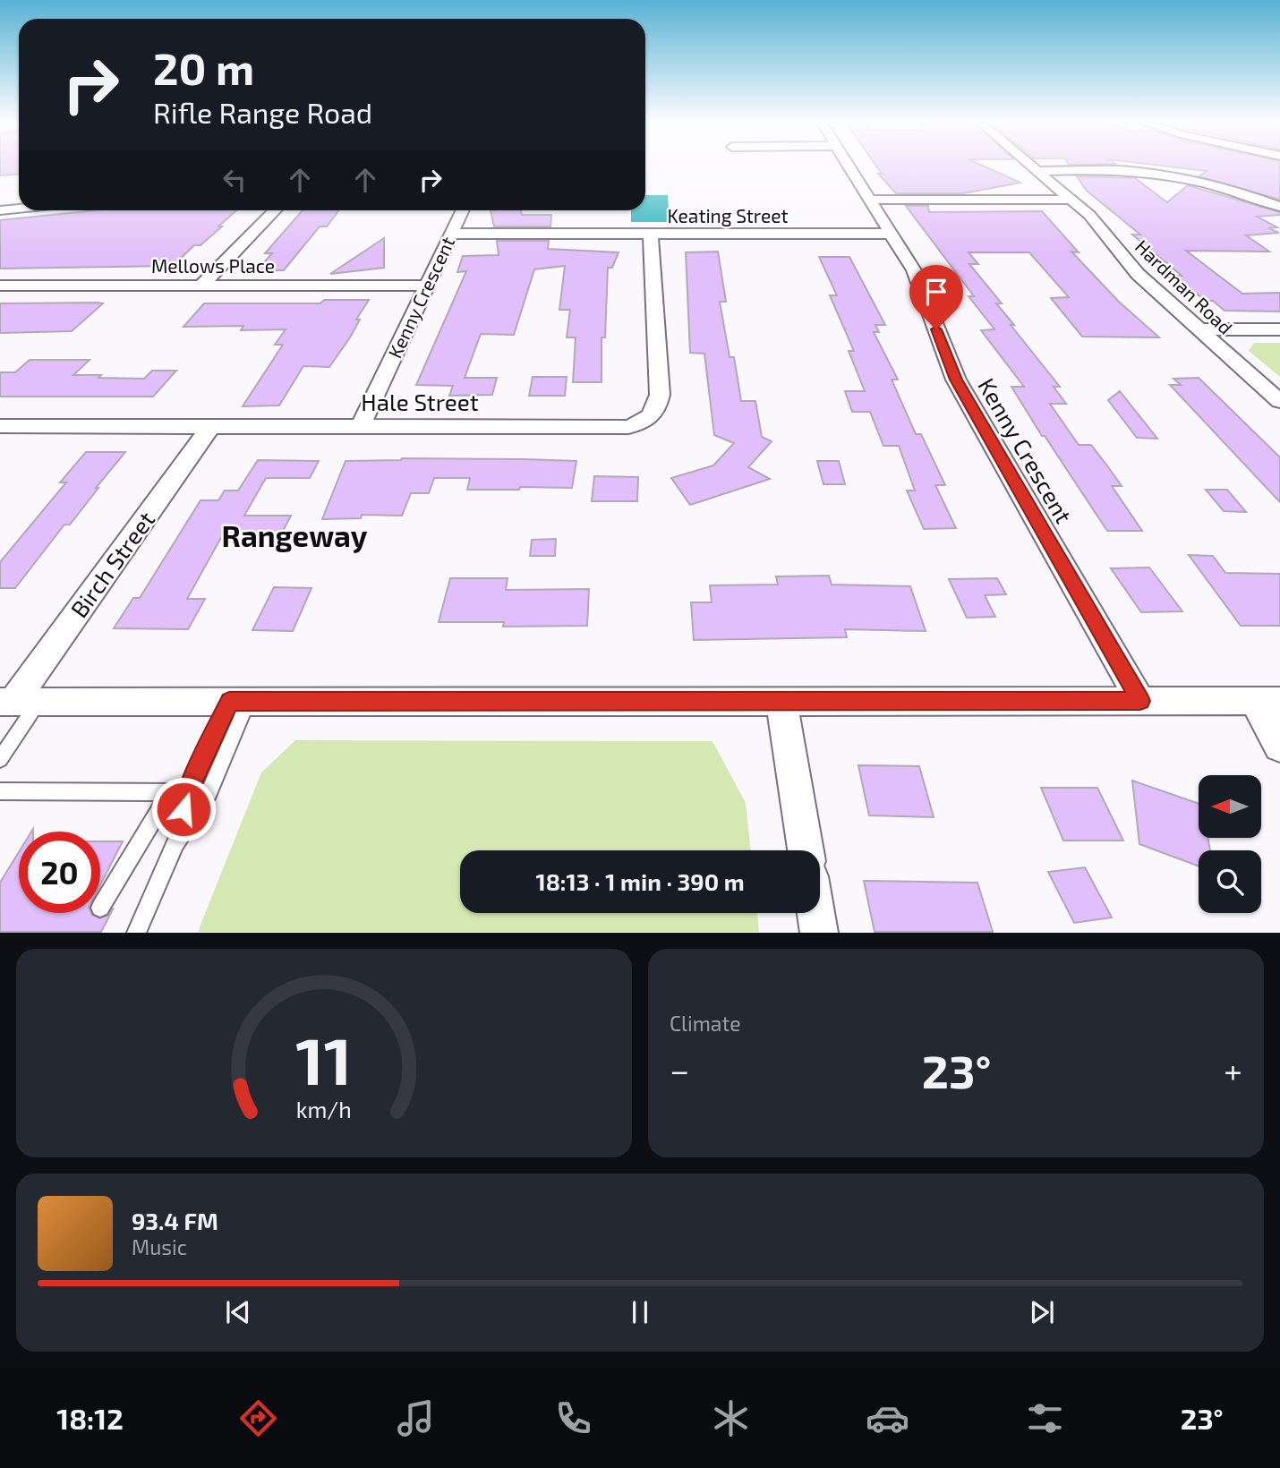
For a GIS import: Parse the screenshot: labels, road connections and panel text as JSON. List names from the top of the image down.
{
  "streets": {
    "street": [
      "Keating Street",
      "Mellows Place",
      "Hardman Road",
      "Kenny Crescent",
      "Hale Street",
      "Birch Street"
    ]
  },
  "crossings": [
    ["Keating Street", "Kenny Crescent"],
    ["Keating Street", "Hale Street"],
    ["Mellows Place", "Kenny Crescent"],
    ["Kenny Crescent", "Hale Street"],
    ["Hale Street", "Birch Street"]
  ],
  "districts": ["Rangeway"],
  "north": "left",
  "page": {
    "turn": ["20 m", "Rifle Range Road"],
    "limit": "20",
    "trip": "18:13 · 1 min · 390 m",
    "tile": "Climate",
    "heat": ["−", "23°", "+"],
    "song": ["93.4 FM", "Music"],
    "tabs": ["18:12", "23°"],
    "gauge": ["11", "km/h"]
  }
}
